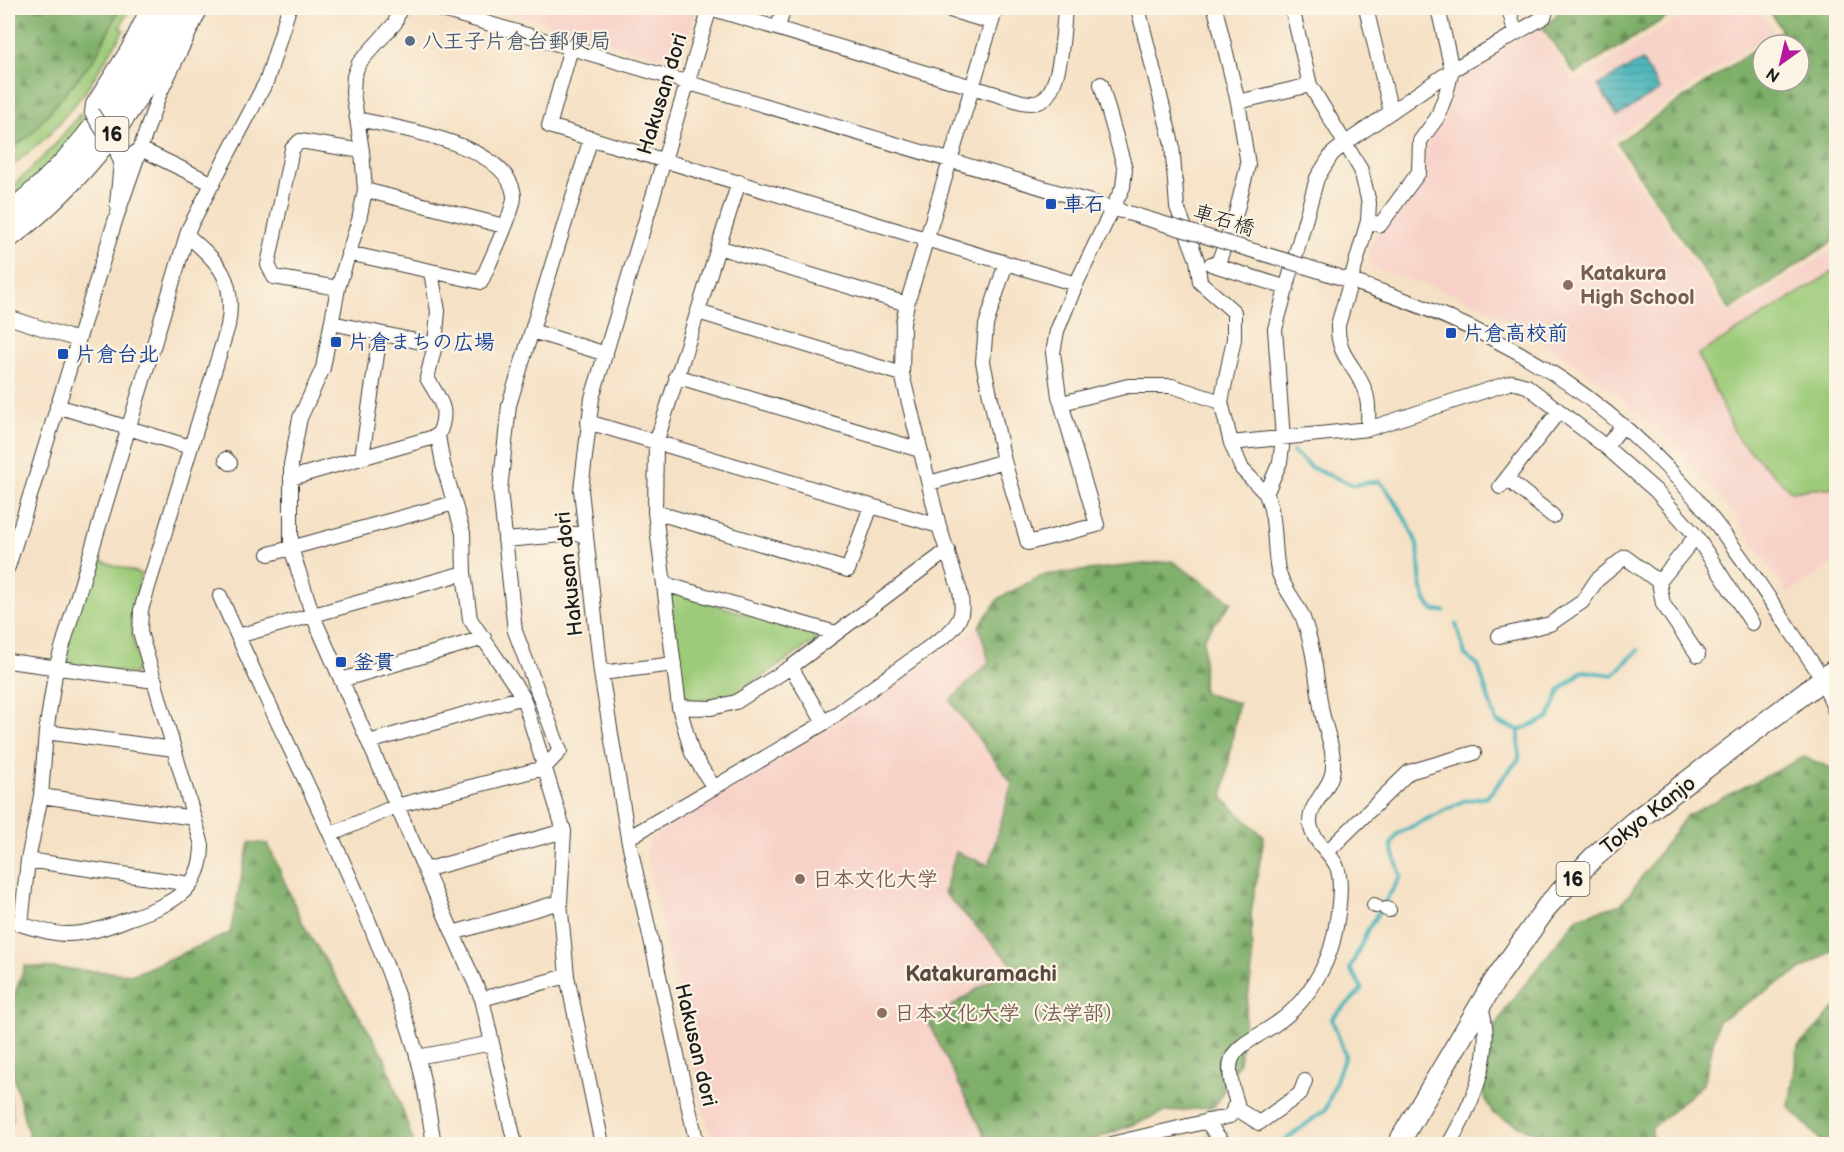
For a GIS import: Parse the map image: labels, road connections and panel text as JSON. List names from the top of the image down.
{
  "streets": {
    "highway": ["16", "Tokyo Kanjo"],
    "street": ["Hakusan dori", "車石橋"]
  },
  "crossings": [
    ["Hakusan dori", "車石橋"],
    ["車石橋", "Tokyo Kanjo"]
  ],
  "districts": ["Katakuramachi"],
  "places": {
    "other": [
      "八王子片倉台郵便局",
      "Katakura High School",
      "日本文化大学",
      "日本文化大学（法学部）"
    ],
    "transit": [
      "車石",
      "片倉高校前",
      "片倉まちの広場",
      "片倉台北",
      "釜貫"
    ]
  },
  "north": "bottom left"
}
